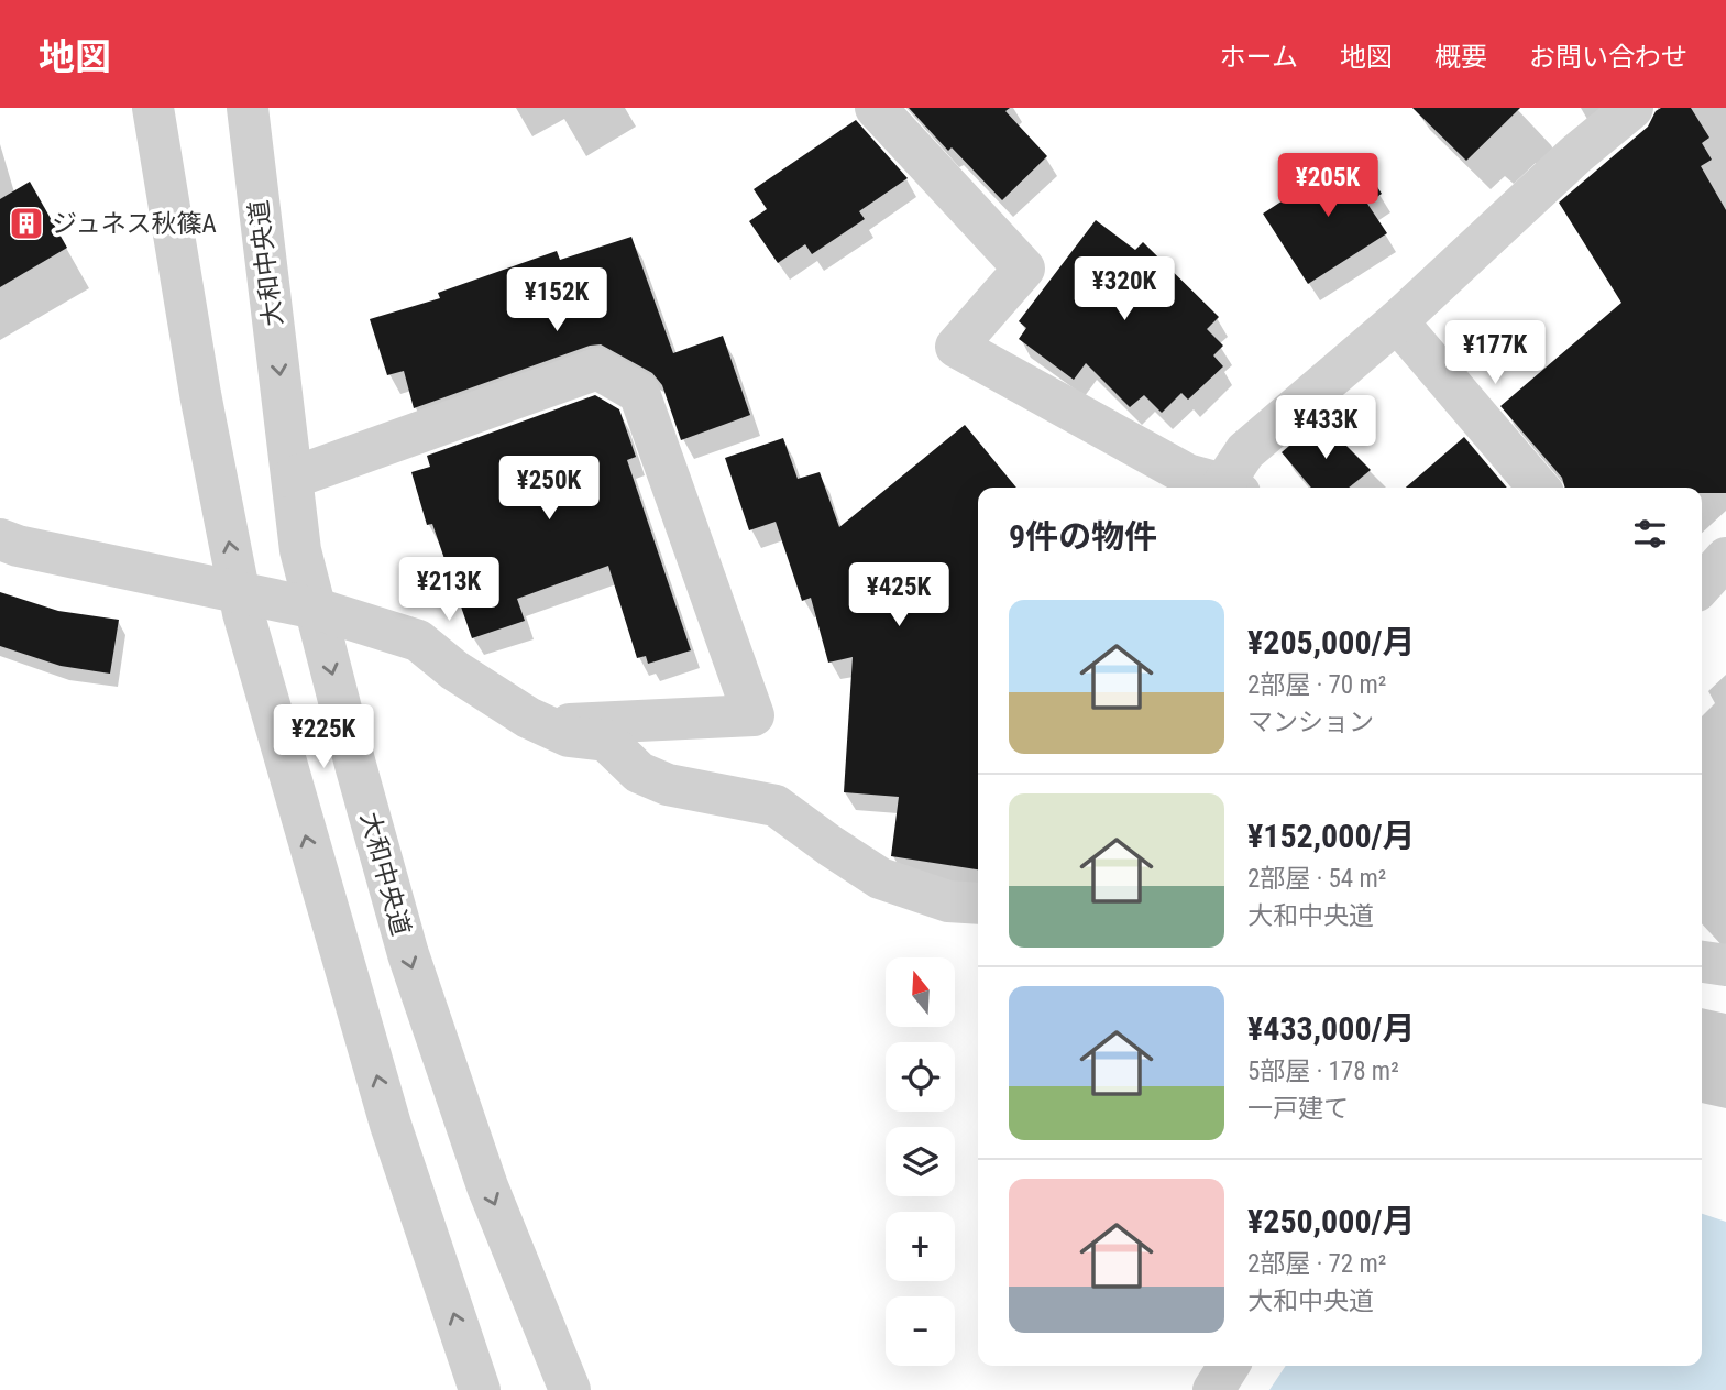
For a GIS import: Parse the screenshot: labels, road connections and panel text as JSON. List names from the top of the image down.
{
  "streets": {
    "street": ["大和中央道"]
  },
  "places": {
    "building": ["ジュネス秋篠A"]
  },
  "north": "top",
  "page": {
    "header": "地図",
    "nav": [
      "ホーム",
      "地図",
      "概要",
      "お問い合わせ"
    ],
    "price": [
      "¥205K",
      "¥320K",
      "¥152K",
      "¥177K",
      "¥433K",
      "¥250K",
      "¥213K",
      "¥425K",
      "¥225K"
    ],
    "heading": "9件の物件",
    "list": [
      {
        "name": "¥205,000/月",
        "note": "2部屋 · 70 m² · マンション"
      },
      {
        "name": "¥152,000/月",
        "note": "2部屋 · 54 m² · 大和中央道"
      },
      {
        "name": "¥433,000/月",
        "note": "5部屋 · 178 m² · 一戸建て"
      },
      {
        "name": "¥250,000/月",
        "note": "2部屋 · 72 m² · 大和中央道"
      }
    ],
    "map_buttons": ["+", "−"]
  }
}
